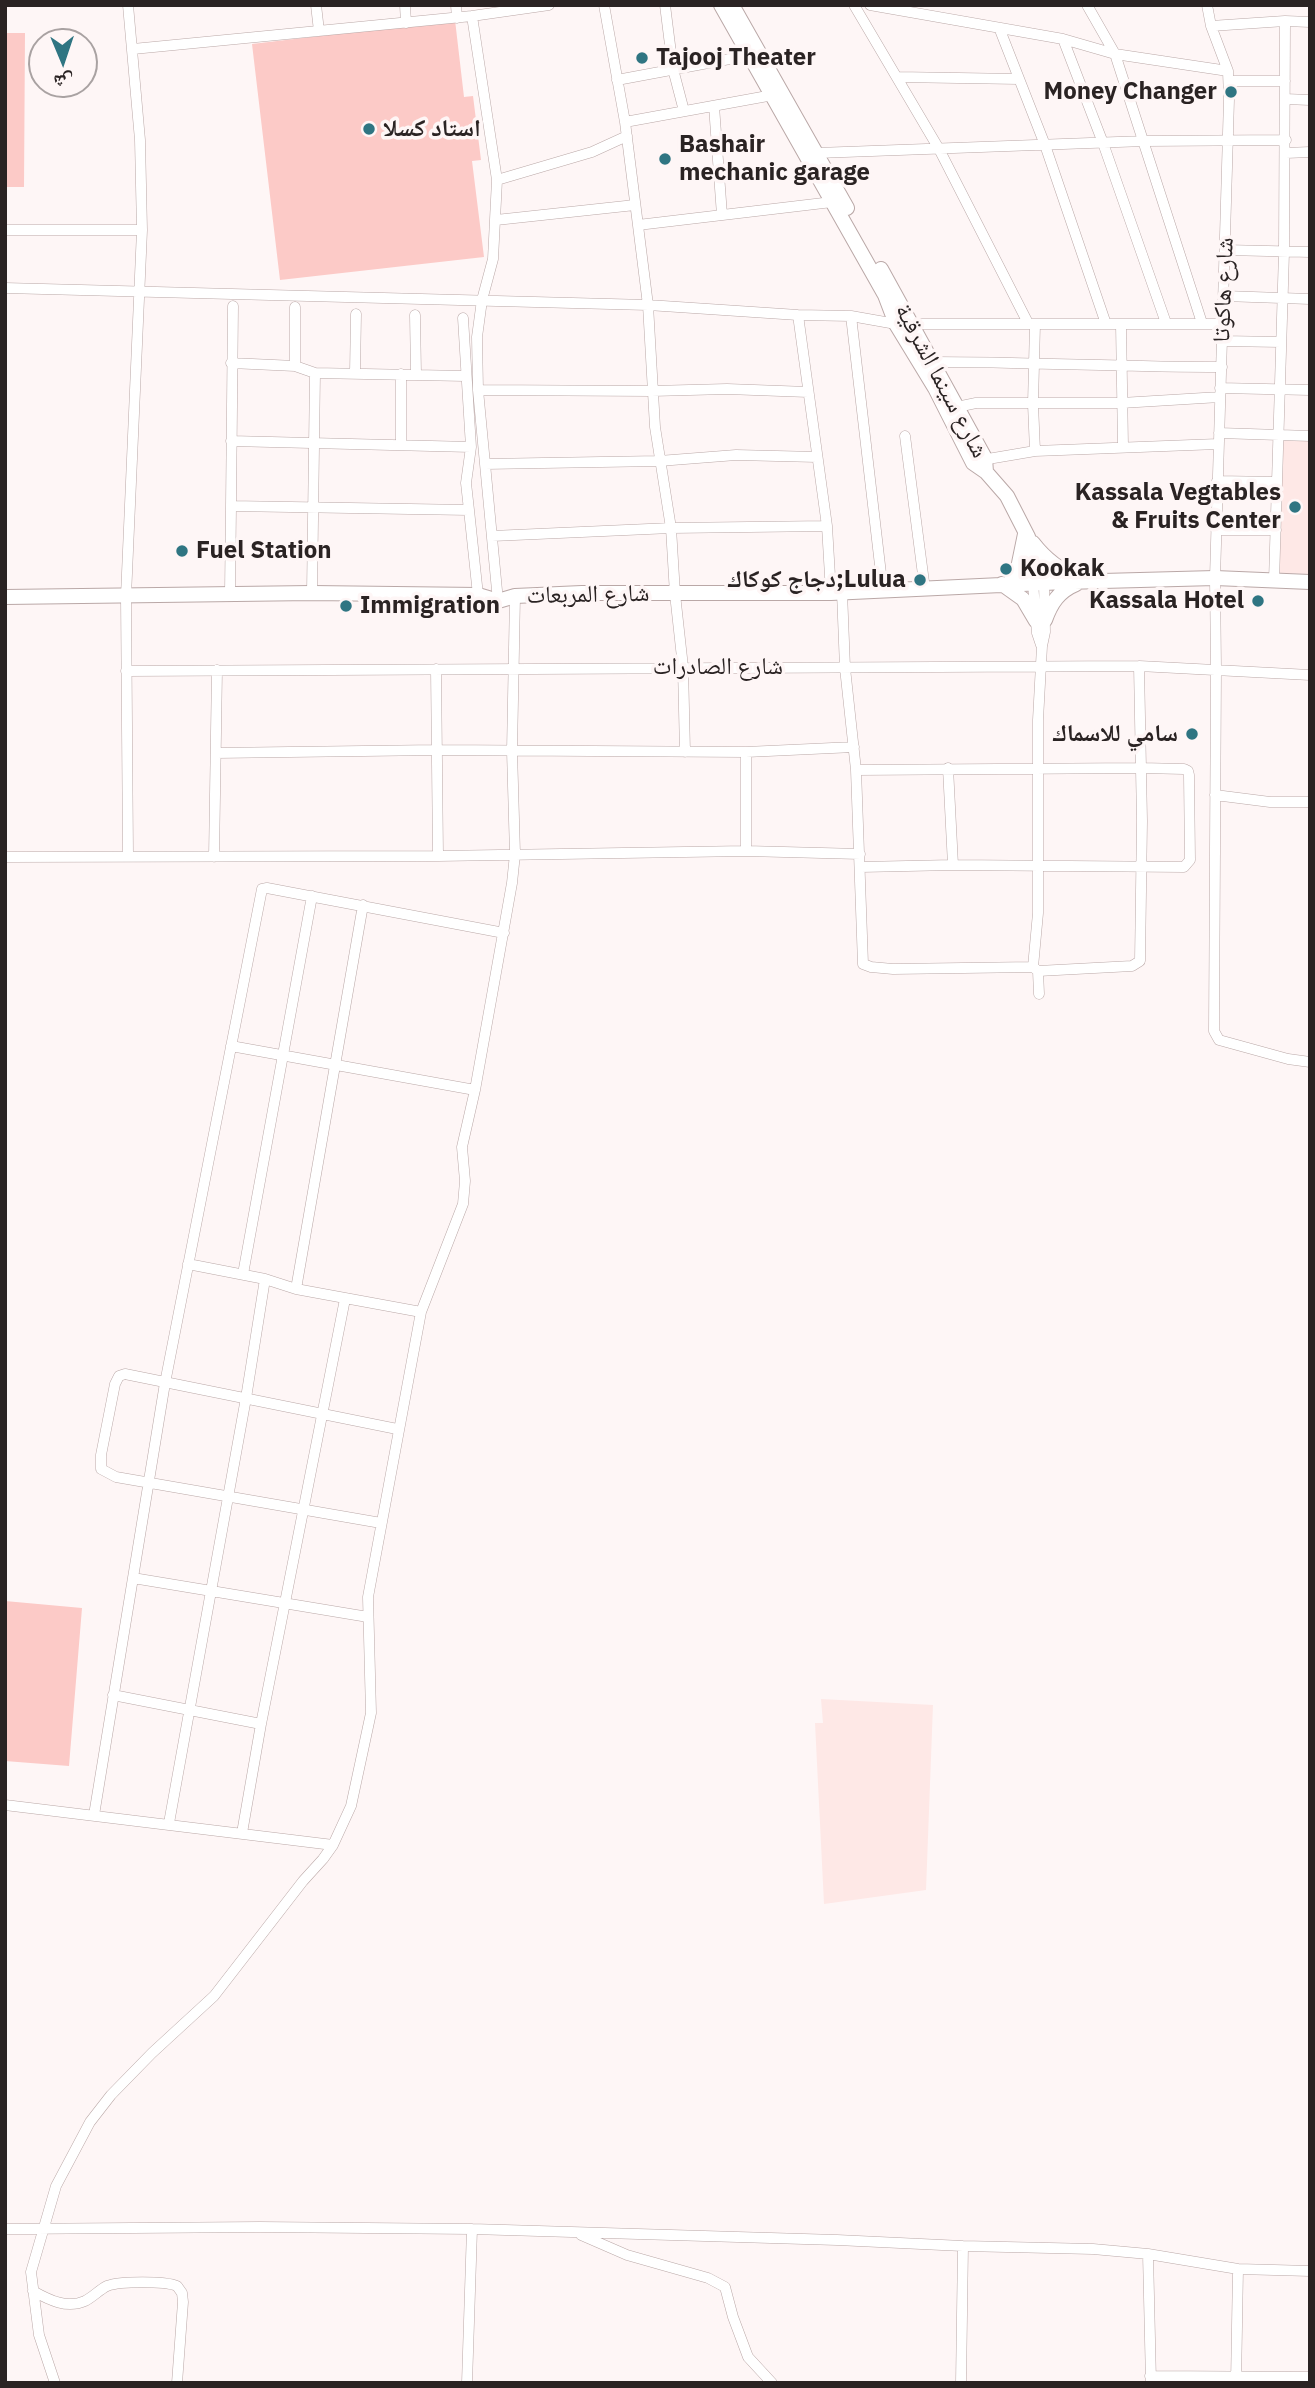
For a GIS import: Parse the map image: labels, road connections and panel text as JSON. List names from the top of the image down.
{
  "streets": {
    "main road": ["شارع سينما الشرقية", "شارع المربعات"],
    "street": ["شارع هاكوتا", "شارع الصادرات"]
  },
  "crossings": [
    ["شارع هاكوتا", "شارع المربعات"],
    ["شارع هاكوتا", "شارع الصادرات"]
  ],
  "places": [
    "Tajooj Theater",
    "Money Changer",
    "استاد كسلا",
    "Bashair mechanic garage",
    "Kassala Vegtables & Fruits Center",
    "Fuel Station",
    "Kookak",
    "دجاج كوكاك;Lulua",
    "Kassala Hotel",
    "Immigration",
    "سامي للاسماك"
  ],
  "north": "bottom"
}
